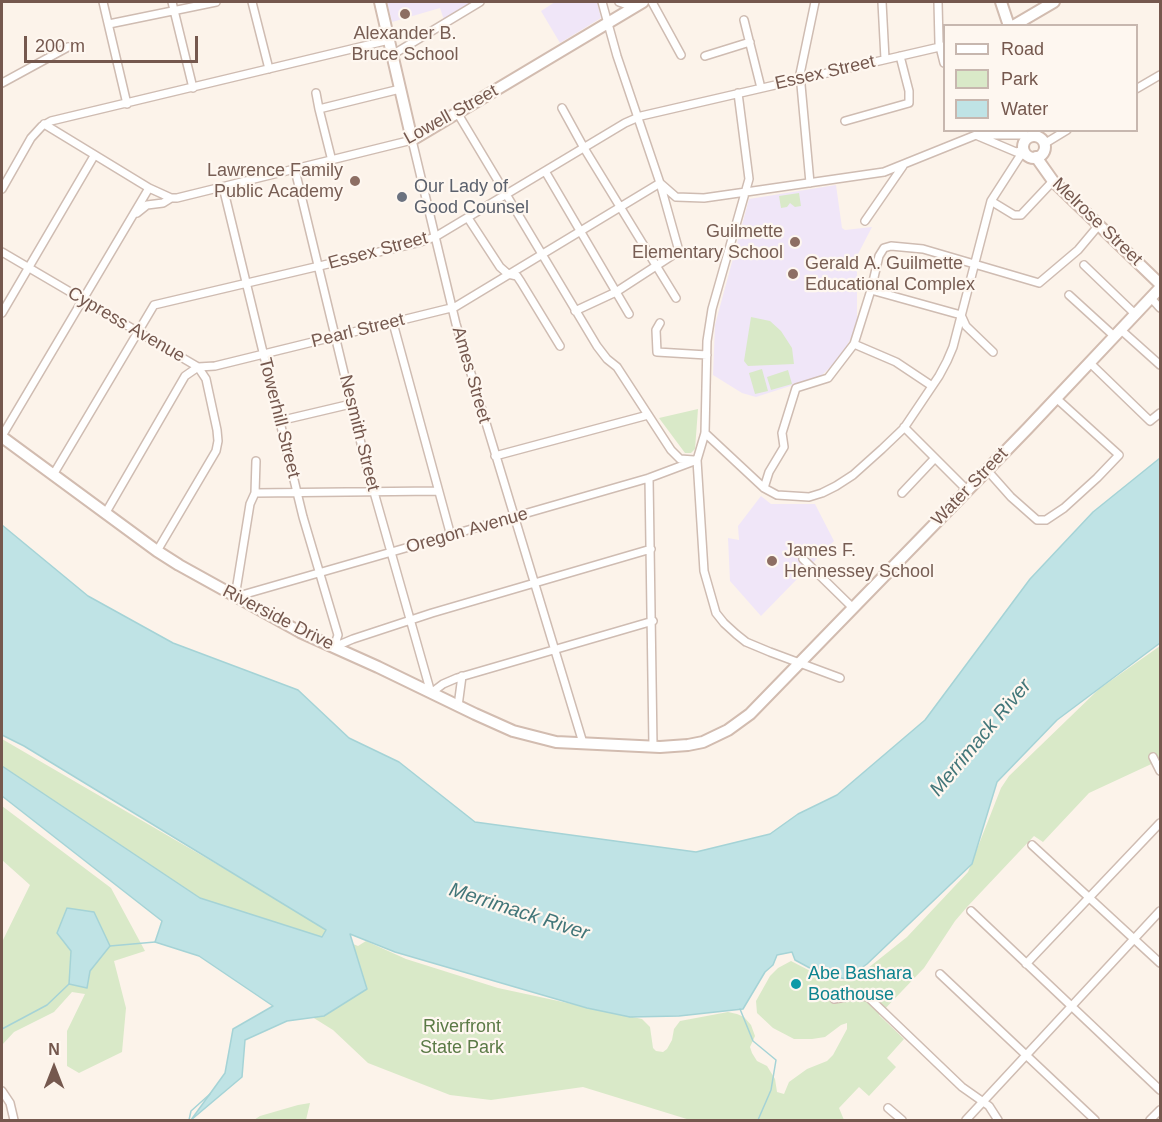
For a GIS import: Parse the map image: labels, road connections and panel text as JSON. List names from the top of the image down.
{
  "streets": {
    "main road": [
      "Lowell Street",
      "Melrose Street",
      "Ames Street",
      "Water Street",
      "Riverside Drive"
    ],
    "street": [
      "Essex Street",
      "Cypress Avenue",
      "Pearl Street",
      "Towerhill Street",
      "Nesmith Street",
      "Oregon Avenue"
    ]
  },
  "crossings": [
    ["Essex Street", "Cypress Avenue"],
    ["Essex Street", "Ames Street"],
    ["Essex Street", "Towerhill Street"],
    ["Essex Street", "Nesmith Street"],
    ["Essex Street", "Riverside Drive"],
    ["Lowell Street", "Cypress Avenue"],
    ["Lowell Street", "Ames Street"],
    ["Lowell Street", "Towerhill Street"],
    ["Lowell Street", "Nesmith Street"],
    ["Lowell Street", "Riverside Drive"],
    ["Melrose Street", "Water Street"],
    ["Cypress Avenue", "Pearl Street"],
    ["Cypress Avenue", "Riverside Drive"],
    ["Pearl Street", "Ames Street"],
    ["Pearl Street", "Towerhill Street"],
    ["Pearl Street", "Nesmith Street"],
    ["Ames Street", "Water Street"],
    ["Ames Street", "Oregon Avenue"],
    ["Ames Street", "Riverside Drive"],
    ["Towerhill Street", "Oregon Avenue"],
    ["Towerhill Street", "Riverside Drive"],
    ["Nesmith Street", "Oregon Avenue"],
    ["Nesmith Street", "Riverside Drive"],
    ["Water Street", "Riverside Drive"],
    ["Oregon Avenue", "Riverside Drive"]
  ],
  "water": ["Merrimack River"],
  "parks": ["Riverfront State Park"],
  "places": [
    "Alexander B. Bruce School",
    "Lawrence Family Public Academy",
    "Our Lady of Good Counsel",
    "Guilmette Elementary School",
    "Gerald A. Guilmette Educational Complex",
    "James F. Hennessey School",
    "Abe Bashara Boathouse"
  ],
  "legend": ["Road", "Park", "Water"],
  "scale_bar": "200 m",
  "north": "top"
}
